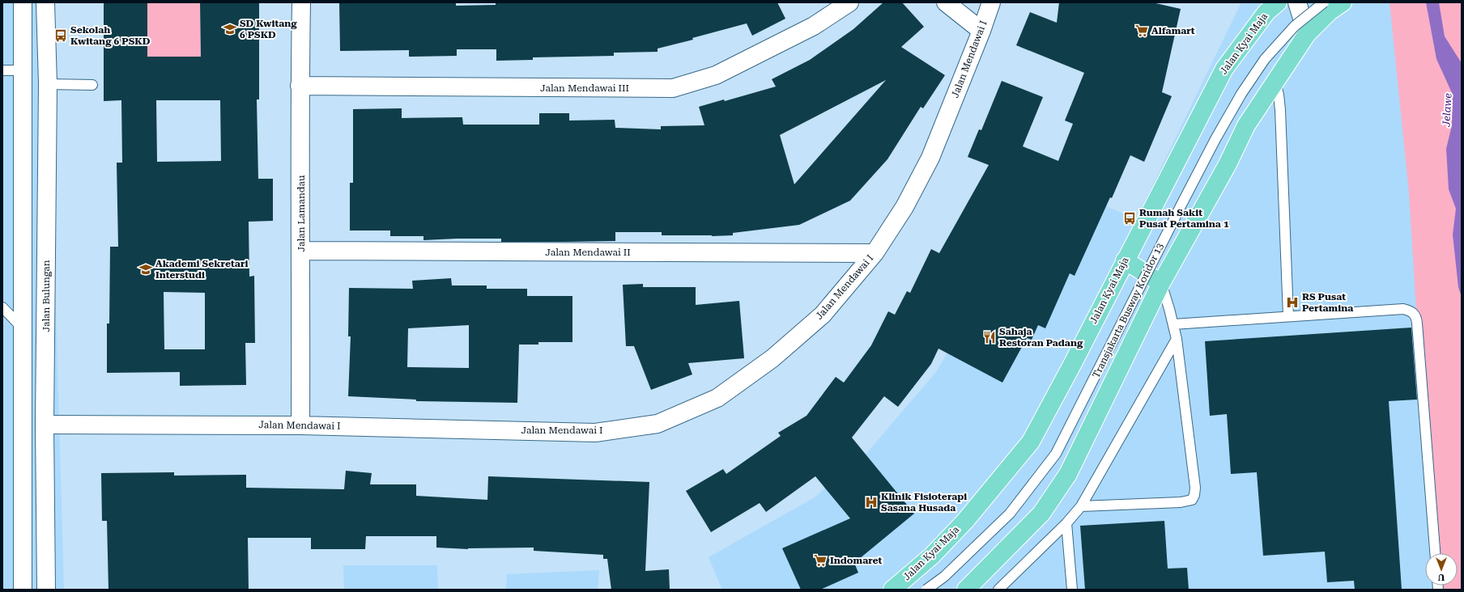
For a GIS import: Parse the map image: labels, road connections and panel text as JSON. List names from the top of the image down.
{
  "streets": {
    "main road": ["Jalan Kyai Maja"],
    "street": [
      "Jalan Mendawai I",
      "Jalan Mendawai III",
      "Jalan Lamandau",
      "Jalan Mendawai II",
      "Jalan Bulungan"
    ],
    "lane": ["Transjakarta Busway Koridor 13"]
  },
  "crossings": [
    ["Jalan Mendawai I", "Jalan Lamandau"],
    ["Jalan Mendawai I", "Jalan Mendawai II"],
    ["Jalan Mendawai I", "Jalan Bulungan"],
    ["Jalan Mendawai III", "Jalan Lamandau"],
    ["Jalan Lamandau", "Jalan Mendawai II"]
  ],
  "water": ["Jelawe"],
  "places": {
    "school or university": ["SD Kwitang 6 PSKD", "Akademi Sekretari Interstudi"],
    "supermarket": ["Alfamart", "Indomaret"],
    "bus stop": ["Sekolah Kwitang 6 PSKD", "Rumah Sakit Pusat Pertamina 1"],
    "hospital": ["RS Pusat Pertamina", "Klinik Fisioterapi Sasana Husada"],
    "restaurant": ["Sahaja Restoran Padang"]
  },
  "north": "bottom"
}
